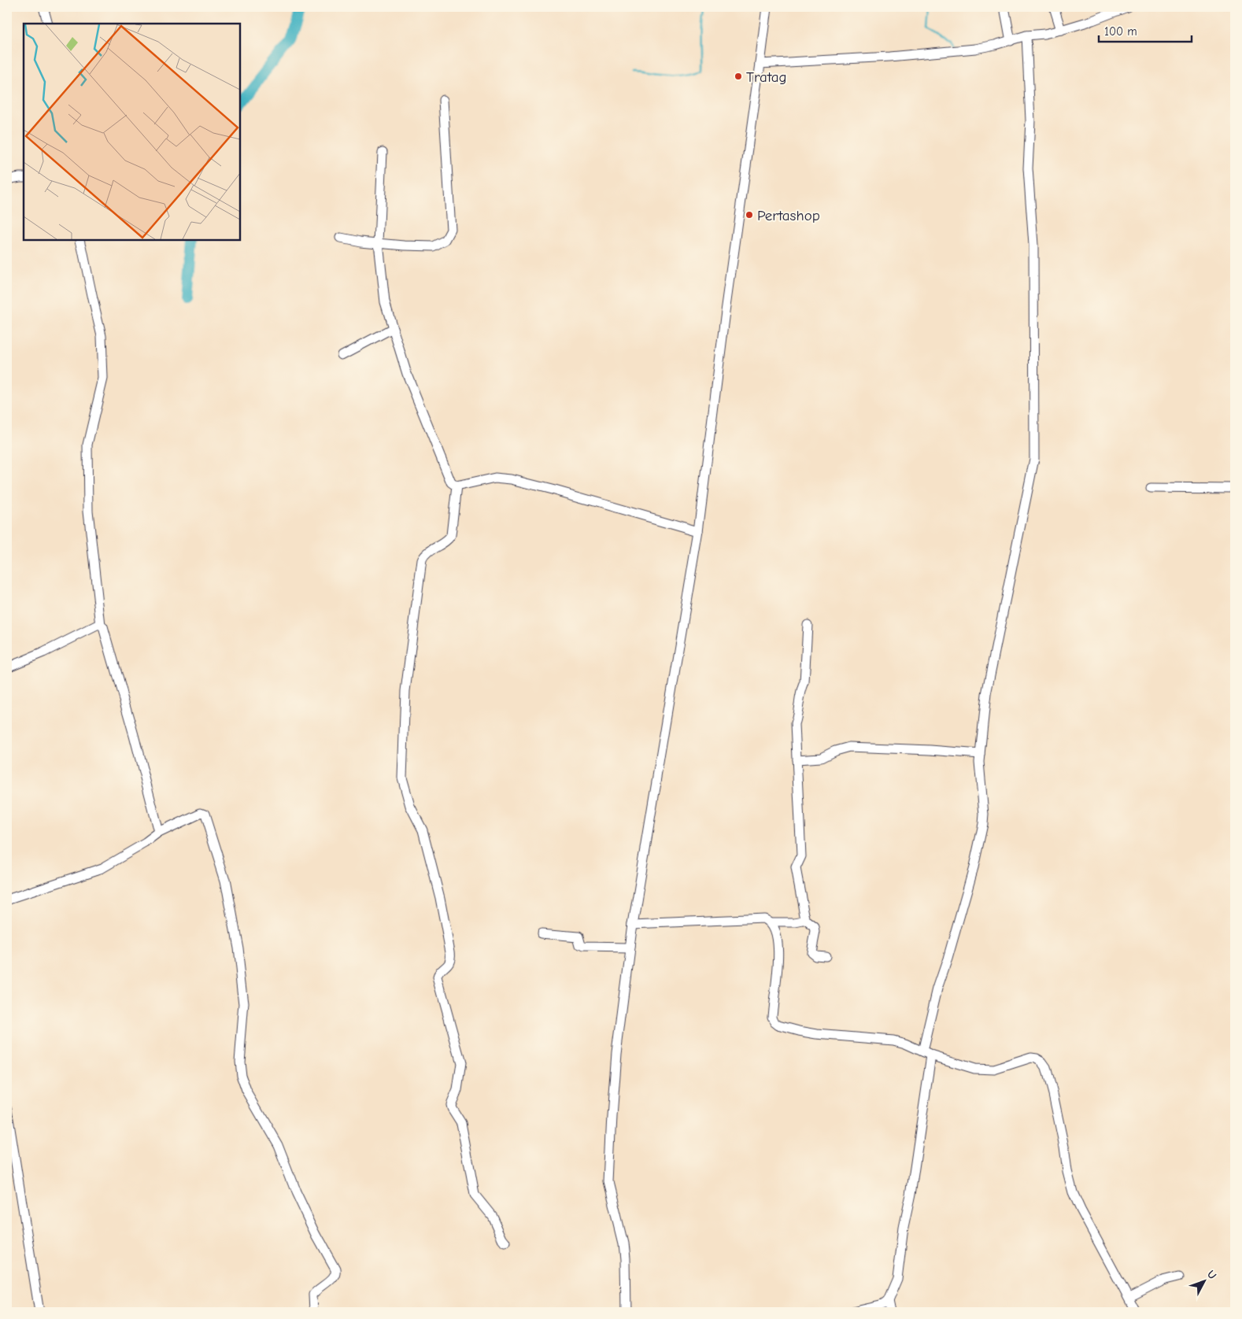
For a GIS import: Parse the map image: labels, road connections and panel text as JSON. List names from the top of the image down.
{
  "places": ["Tratag", "Pertashop"],
  "scale_bar": "100 m",
  "north": "top right"
}
